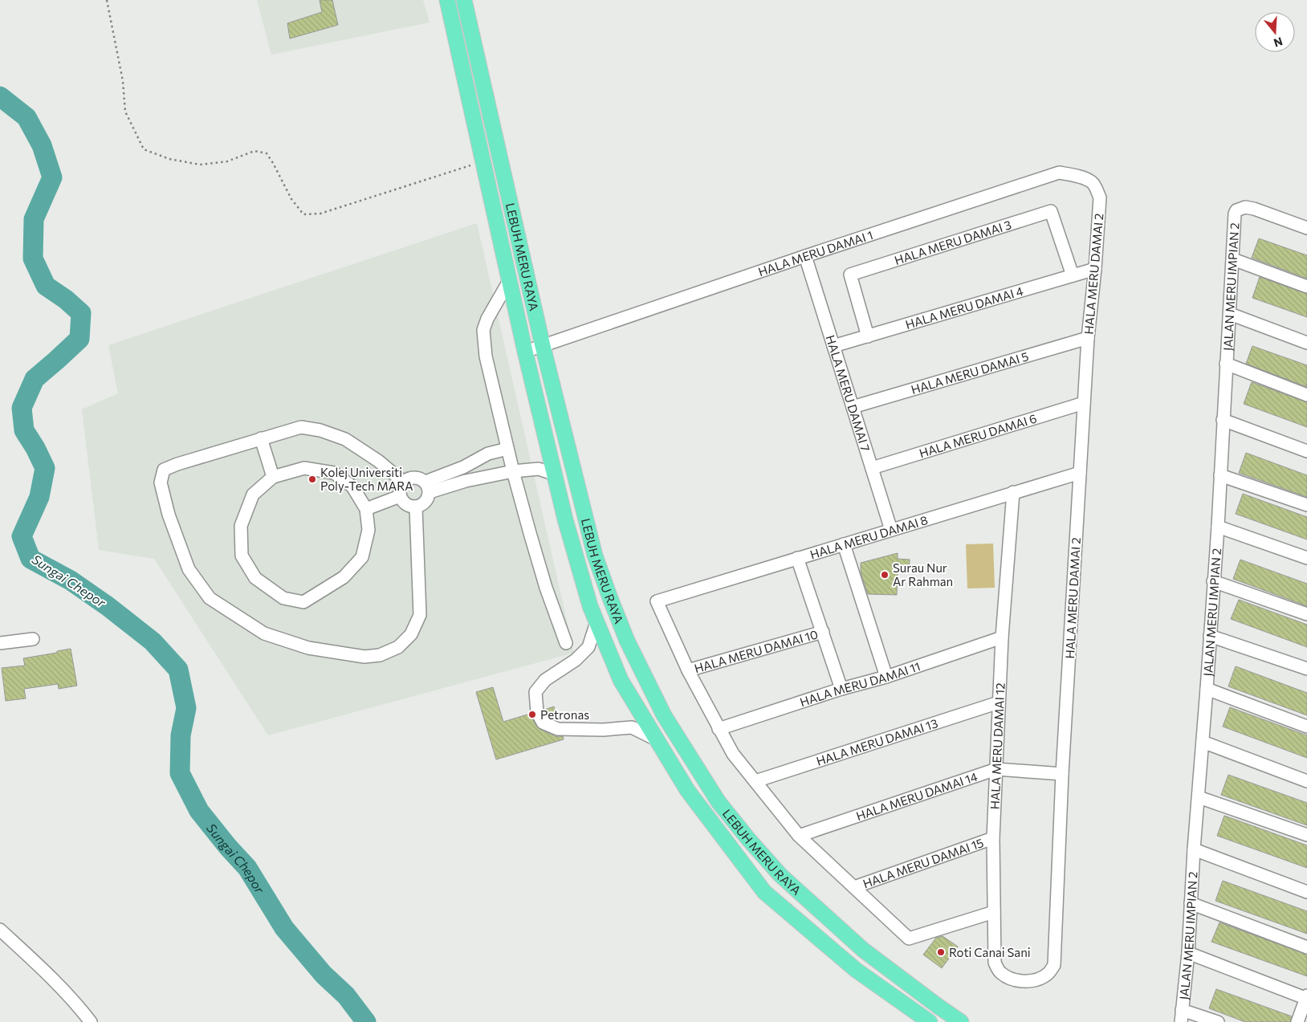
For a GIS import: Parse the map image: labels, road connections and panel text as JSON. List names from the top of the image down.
{
  "streets": {
    "main road": ["LEBUH MERU RAYA"],
    "street": [
      "HALA MERU DAMAI 3",
      "HALA MERU DAMAI 1",
      "HALA MERU DAMAI 2",
      "JALAN MERU IMPIAN 2",
      "HALA MERU DAMAI 4",
      "HALA MERU DAMAI 5",
      "HALA MERU DAMAI 7",
      "HALA MERU DAMAI 6",
      "HALA MERU DAMAI 8",
      "HALA MERU DAMAI 10",
      "HALA MERU DAMAI 11",
      "HALA MERU DAMAI 13",
      "HALA MERU DAMAI 12",
      "HALA MERU DAMAI 14",
      "HALA MERU DAMAI 15"
    ]
  },
  "crossings": [
    ["HALA MERU DAMAI 3", "HALA MERU DAMAI 4"],
    ["HALA MERU DAMAI 1", "LEBUH MERU RAYA"],
    ["HALA MERU DAMAI 1", "HALA MERU DAMAI 2"],
    ["HALA MERU DAMAI 1", "HALA MERU DAMAI 7"],
    ["HALA MERU DAMAI 2", "HALA MERU DAMAI 4"],
    ["HALA MERU DAMAI 2", "HALA MERU DAMAI 5"],
    ["HALA MERU DAMAI 2", "HALA MERU DAMAI 6"],
    ["HALA MERU DAMAI 2", "HALA MERU DAMAI 8"],
    ["HALA MERU DAMAI 2", "HALA MERU DAMAI 12"],
    ["HALA MERU DAMAI 2", "HALA MERU DAMAI 14"],
    ["HALA MERU DAMAI 4", "HALA MERU DAMAI 7"],
    ["HALA MERU DAMAI 5", "HALA MERU DAMAI 7"],
    ["HALA MERU DAMAI 7", "HALA MERU DAMAI 6"],
    ["HALA MERU DAMAI 7", "HALA MERU DAMAI 8"],
    ["HALA MERU DAMAI 8", "HALA MERU DAMAI 10"],
    ["HALA MERU DAMAI 8", "HALA MERU DAMAI 12"],
    ["HALA MERU DAMAI 11", "HALA MERU DAMAI 12"],
    ["HALA MERU DAMAI 13", "HALA MERU DAMAI 12"],
    ["HALA MERU DAMAI 12", "HALA MERU DAMAI 14"],
    ["HALA MERU DAMAI 12", "HALA MERU DAMAI 15"]
  ],
  "water": ["Sungai Chepor"],
  "places": [
    "Kolej Universiti Poly-Tech MARA",
    "Surau Nur Ar Rahman",
    "Petronas",
    "Roti Canai Sani"
  ],
  "north": "bottom"
}
